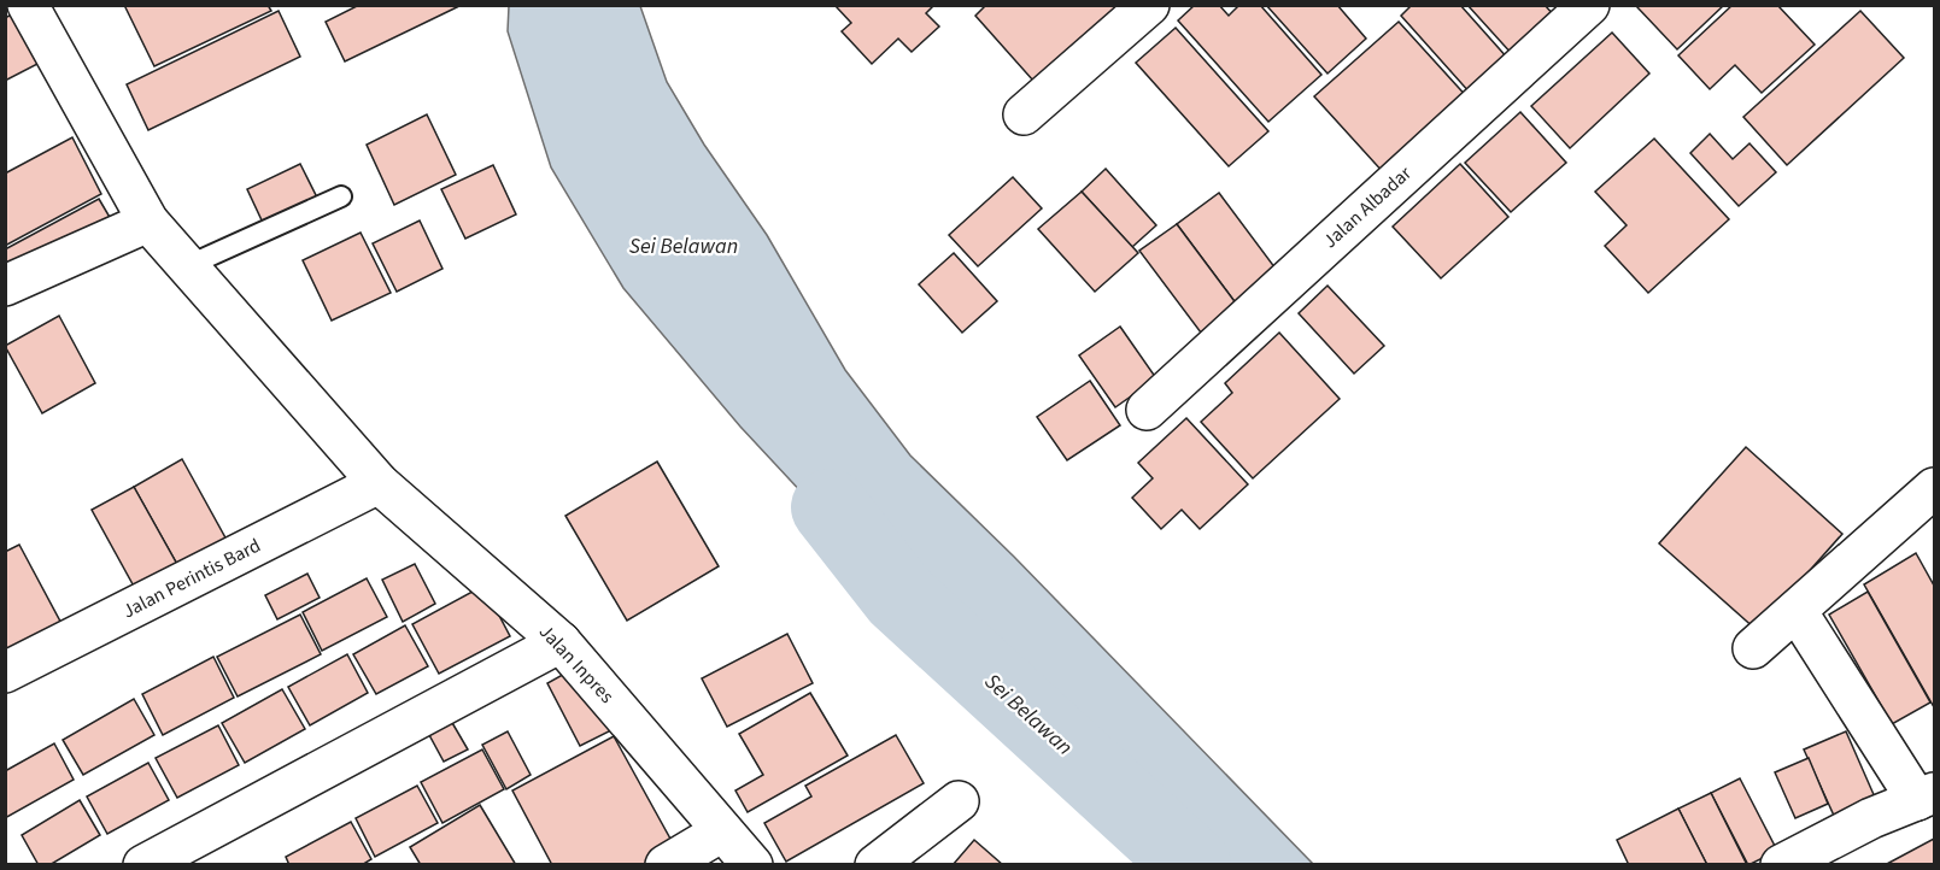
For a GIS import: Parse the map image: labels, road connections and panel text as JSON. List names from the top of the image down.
{
  "streets": {
    "street": ["Jalan Albadar", "Jalan Perintis Bard", "Jalan Inpres"]
  },
  "crossings": [
    ["Jalan Perintis Bard", "Jalan Inpres"]
  ],
  "water": ["Sei Belawan"]
}
